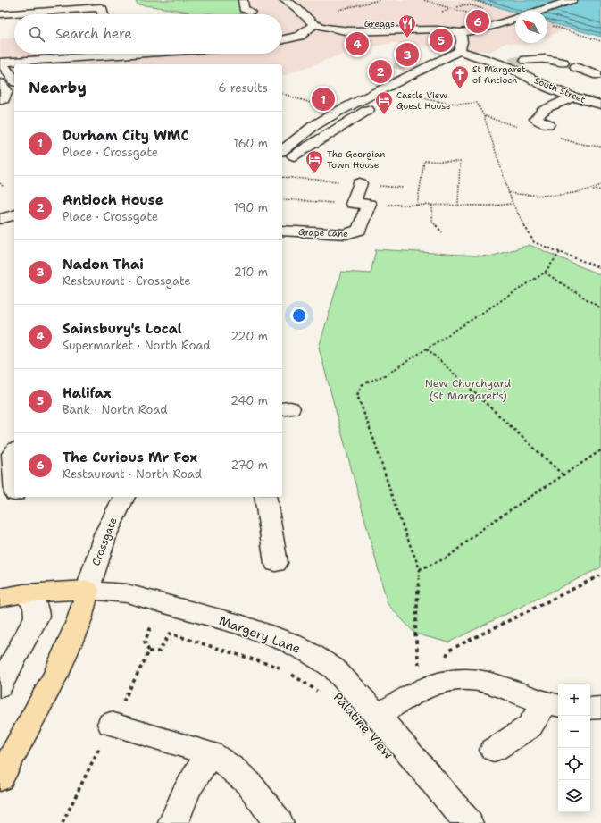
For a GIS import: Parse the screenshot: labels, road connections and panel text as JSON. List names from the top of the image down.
{
  "streets": {
    "street": [
      "South Street",
      "Grape Lane",
      "Crossgate",
      "Margery Lane"
    ],
    "path": ["Palatine View"]
  },
  "crossings": [
    ["Crossgate", "Margery Lane"]
  ],
  "parks": ["New Churchyard (St Margaret's)"],
  "places": {
    "restaurant": ["Greggs"],
    "church": ["St Margaret of Antioch"],
    "hotel": ["Castle View Guest House", "The Georgian Town House"]
  },
  "north": "top left",
  "page": {
    "pins": [
      "6",
      "5",
      "4",
      "3",
      "2",
      "1"
    ],
    "search": "Search here",
    "heading": ["Nearby", "6 results"],
    "list": [
      {
        "mark": "1",
        "name": "Durham City WMC",
        "note": "Place · Crossgate",
        "value": "160 m"
      },
      {
        "mark": "2",
        "name": "Antioch House",
        "note": "Place · Crossgate",
        "value": "190 m"
      },
      {
        "mark": "3",
        "name": "Nadon Thai",
        "note": "Restaurant · Crossgate",
        "value": "210 m"
      },
      {
        "mark": "4",
        "name": "Sainsbury's Local",
        "note": "Supermarket · North Road",
        "value": "220 m"
      },
      {
        "mark": "5",
        "name": "Halifax",
        "note": "Bank · North Road",
        "value": "240 m"
      },
      {
        "mark": "6",
        "name": "The Curious Mr Fox",
        "note": "Restaurant · North Road",
        "value": "270 m"
      }
    ],
    "map_buttons": ["+", "−"]
  }
}
